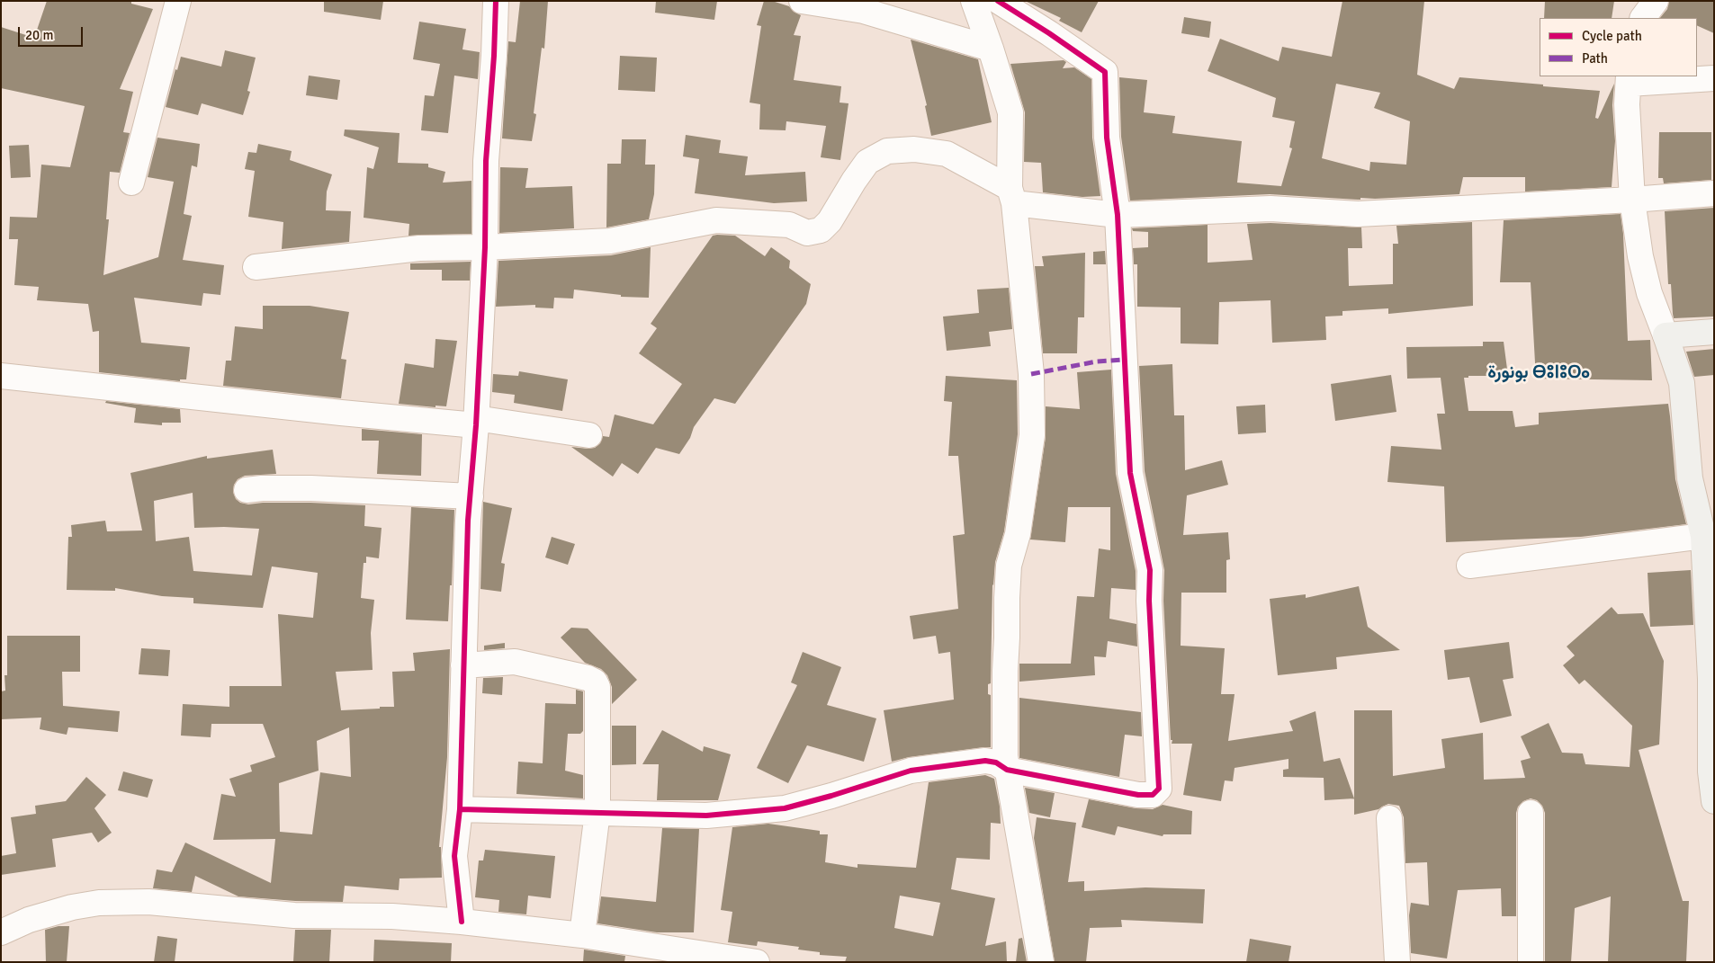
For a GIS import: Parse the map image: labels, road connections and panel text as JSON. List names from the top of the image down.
{
  "districts": ["بونورة ⴱⵓⵏⵓⵔⴰ"],
  "legend": ["Cycle path", "Path"],
  "scale_bar": "20 m"
}
